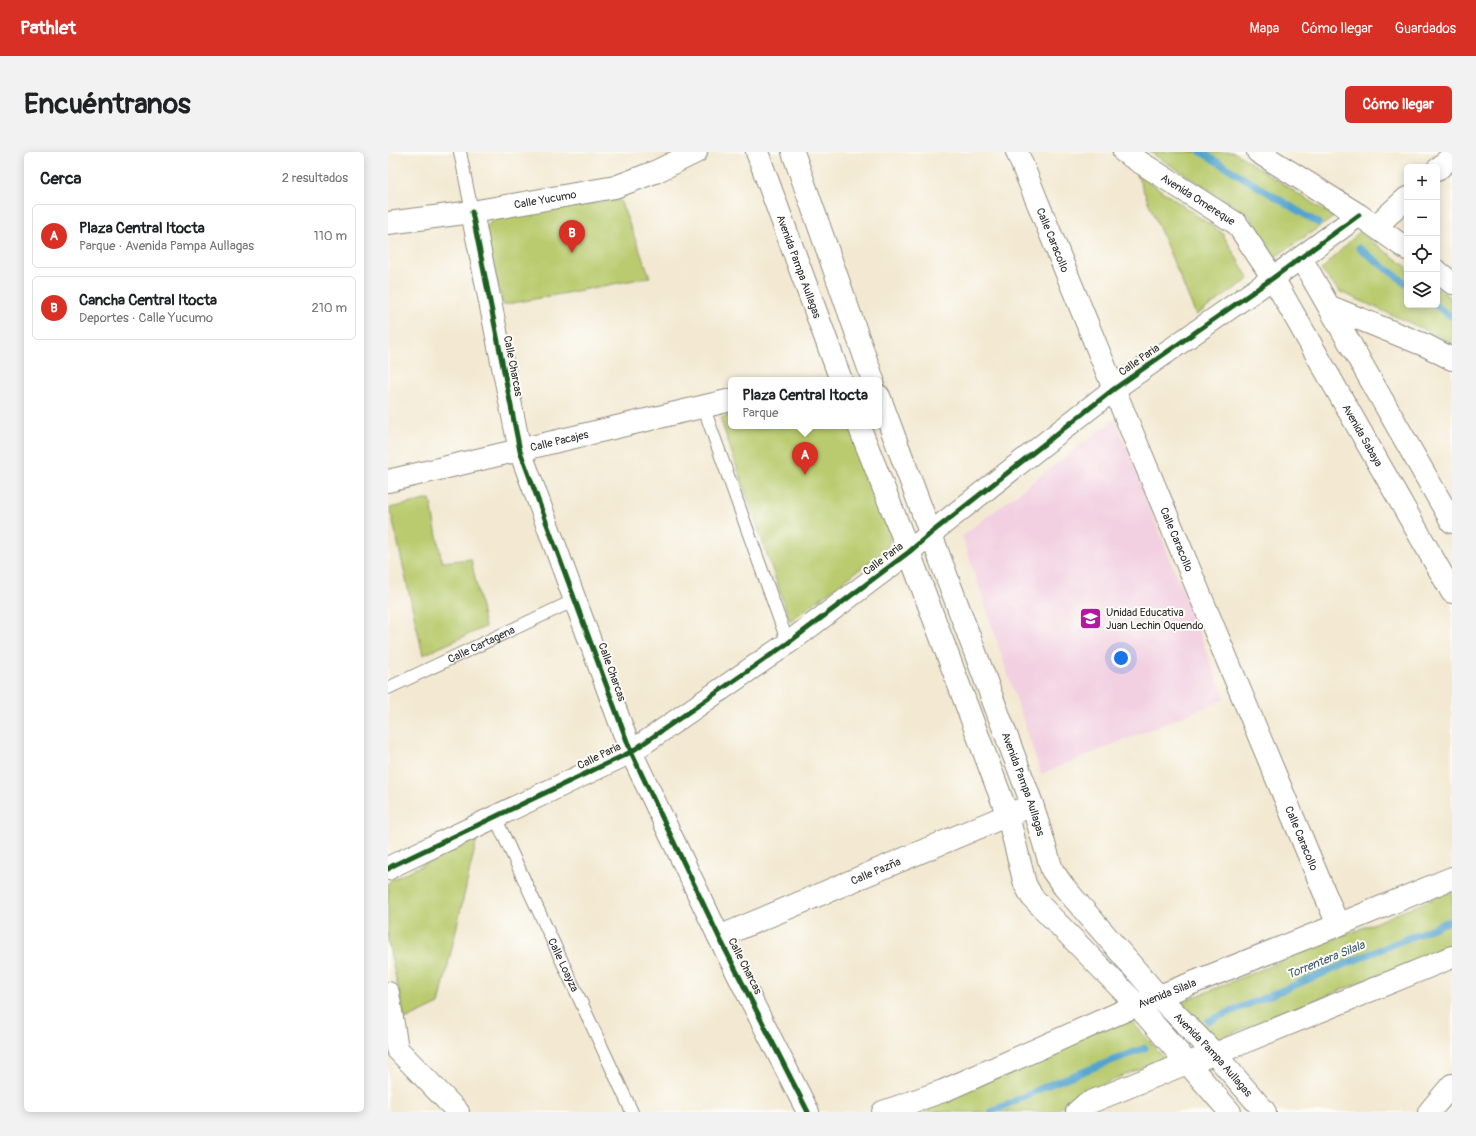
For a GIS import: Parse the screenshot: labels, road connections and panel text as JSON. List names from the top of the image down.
{
  "streets": {
    "street": [
      "Calle Yucumo",
      "Avenida Omereque",
      "Calle Caracollo",
      "Avenida Pampa Aullagas",
      "Calle Paria",
      "Calle Charcas",
      "Avenida Sabaya",
      "Calle Pacajes",
      "Calle Pazña",
      "Avenida Silala"
    ],
    "lane": ["Calle Cartagena", "Calle Loayza"]
  },
  "crossings": [
    ["Calle Yucumo", "Calle Charcas"],
    ["Avenida Omereque", "Calle Paria"],
    ["Avenida Omereque", "Avenida Sabaya"],
    ["Calle Caracollo", "Calle Paria"],
    ["Calle Caracollo", "Avenida Silala"],
    ["Avenida Pampa Aullagas", "Calle Paria"],
    ["Avenida Pampa Aullagas", "Calle Pazña"],
    ["Avenida Pampa Aullagas", "Avenida Silala"],
    ["Calle Paria", "Calle Charcas"],
    ["Calle Paria", "Avenida Sabaya"],
    ["Calle Paria", "Calle Loayza"],
    ["Calle Charcas", "Calle Pacajes"],
    ["Calle Charcas", "Calle Cartagena"],
    ["Calle Charcas", "Calle Pazña"]
  ],
  "water": ["Torrentera Silala"],
  "places": {
    "school or university": ["Unidad Educativa Juan Lechin Oquendo"]
  },
  "page": {
    "header": "Pathlet",
    "nav": ["Mapa", "Cómo llegar", "Guardados"],
    "buttons": "Cómo llegar",
    "title": "Encuéntranos",
    "heading": ["Cerca", "2 resultados"],
    "map_buttons": ["+", "−"],
    "list": [
      {
        "mark": "A",
        "name": "Plaza Central Itocta",
        "note": "Parque · Avenida Pampa Aullagas",
        "value": "110 m"
      },
      {
        "mark": "B",
        "name": "Cancha Central Itocta",
        "note": "Deportes · Calle Yucumo",
        "value": "210 m"
      }
    ],
    "pins": ["B", "A"],
    "popup": ["Plaza Central Itocta", "Parque"]
  }
}
